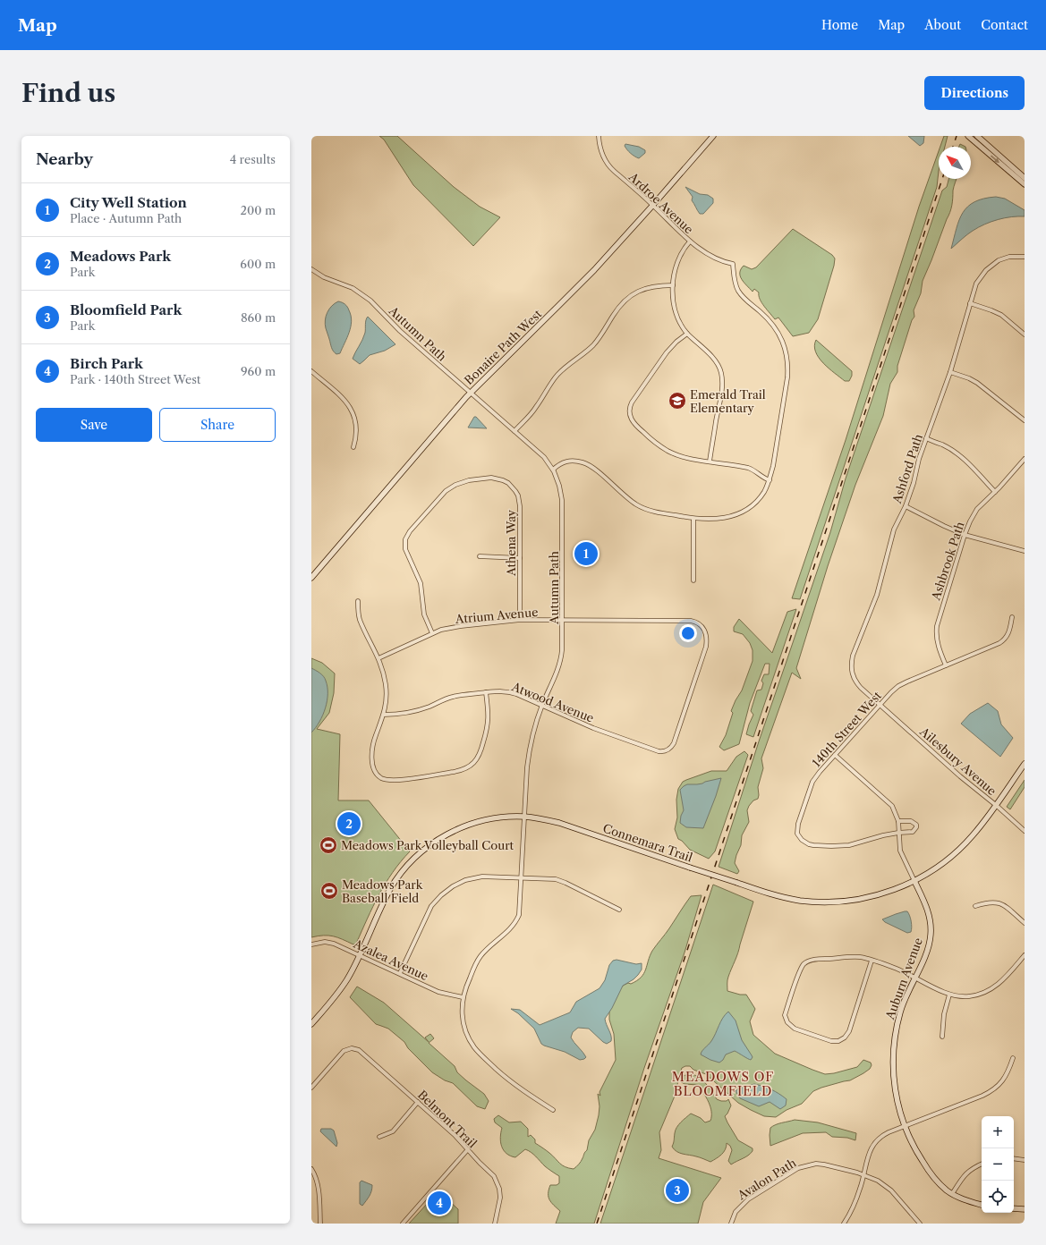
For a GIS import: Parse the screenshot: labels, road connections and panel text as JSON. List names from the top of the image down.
{
  "streets": {
    "street": [
      "Ardroe Avenue",
      "Autumn Path",
      "Bonaire Path West",
      "Ashford Path",
      "Athena Way",
      "Ashbrook Path",
      "Atrium Avenue",
      "Atwood Avenue",
      "140th Street West",
      "Ailesbury Avenue",
      "Connemara Trail",
      "Azalea Avenue",
      "Auburn Avenue",
      "Belmont Trail",
      "Avalon Path"
    ]
  },
  "crossings": [
    ["Ardroe Avenue", "Bonaire Path West"],
    ["Autumn Path", "Bonaire Path West"],
    ["Autumn Path", "Atrium Avenue"],
    ["Autumn Path", "Atwood Avenue"],
    ["Autumn Path", "Connemara Trail"],
    ["Autumn Path", "Azalea Avenue"],
    ["Ashford Path", "140th Street West"],
    ["Ashford Path", "Ailesbury Avenue"],
    ["Athena Way", "Atrium Avenue"],
    ["Ashbrook Path", "140th Street West"],
    ["Atrium Avenue", "Atwood Avenue"],
    ["140th Street West", "Ailesbury Avenue"],
    ["140th Street West", "Auburn Avenue"],
    ["Ailesbury Avenue", "Connemara Trail"],
    ["Connemara Trail", "Azalea Avenue"],
    ["Connemara Trail", "Auburn Avenue"]
  ],
  "districts": ["MEADOWS OF BLOOMFIELD"],
  "places": {
    "school or university": ["Emerald Trail Elementary"],
    "sports": ["Meadows Park Volleyball Court", "Meadows Park Baseball Field"]
  },
  "north": "top left",
  "page": {
    "header": "Map",
    "nav": [
      "Home",
      "Map",
      "About",
      "Contact"
    ],
    "buttons": [
      "Directions",
      ["Save", "Share"]
    ],
    "title": "Find us",
    "heading": ["Nearby", "4 results"],
    "list": [
      {
        "mark": "1",
        "name": "City Well Station",
        "note": "Place · Autumn Path",
        "value": "200 m"
      },
      {
        "mark": "2",
        "name": "Meadows Park",
        "note": "Park",
        "value": "600 m"
      },
      {
        "mark": "3",
        "name": "Bloomfield Park",
        "note": "Park",
        "value": "860 m"
      },
      {
        "mark": "4",
        "name": "Birch Park",
        "note": "Park · 140th Street West",
        "value": "960 m"
      }
    ],
    "pins": [
      "1",
      "2",
      "3",
      "4"
    ],
    "map_buttons": ["+", "−"]
  }
}
